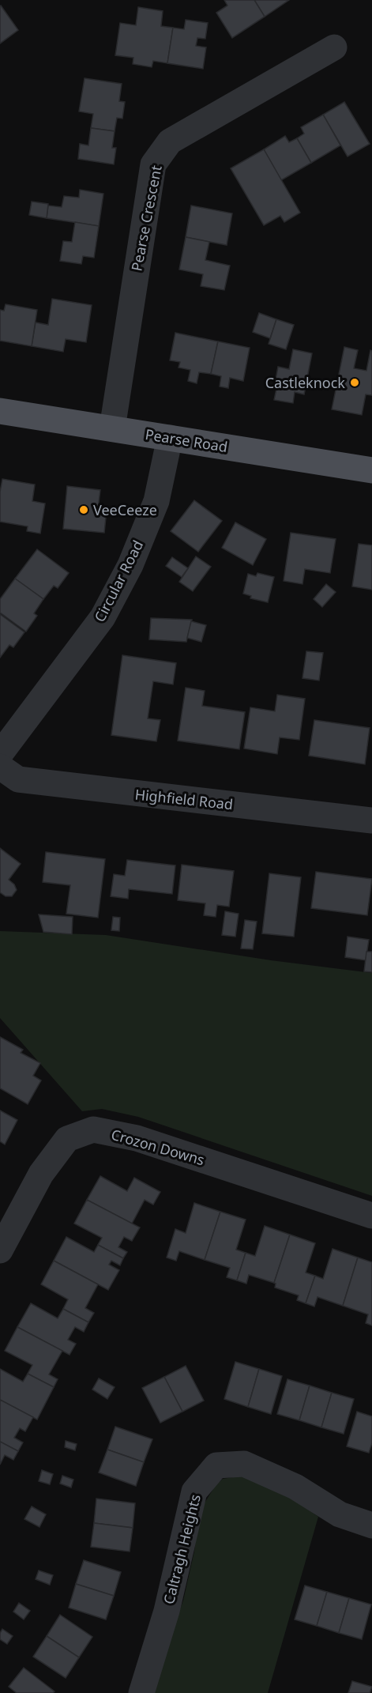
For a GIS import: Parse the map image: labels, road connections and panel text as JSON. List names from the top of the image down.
{
  "streets": {
    "main road": ["Pearse Road"],
    "street": [
      "Pearse Crescent",
      "Circular Road",
      "Highfield Road",
      "Crozon Downs",
      "Caltragh Heights"
    ]
  },
  "crossings": [
    ["Pearse Crescent", "Pearse Road"],
    ["Pearse Road", "Circular Road"]
  ],
  "places": ["Castleknock", "VeeCeeze"]
}
